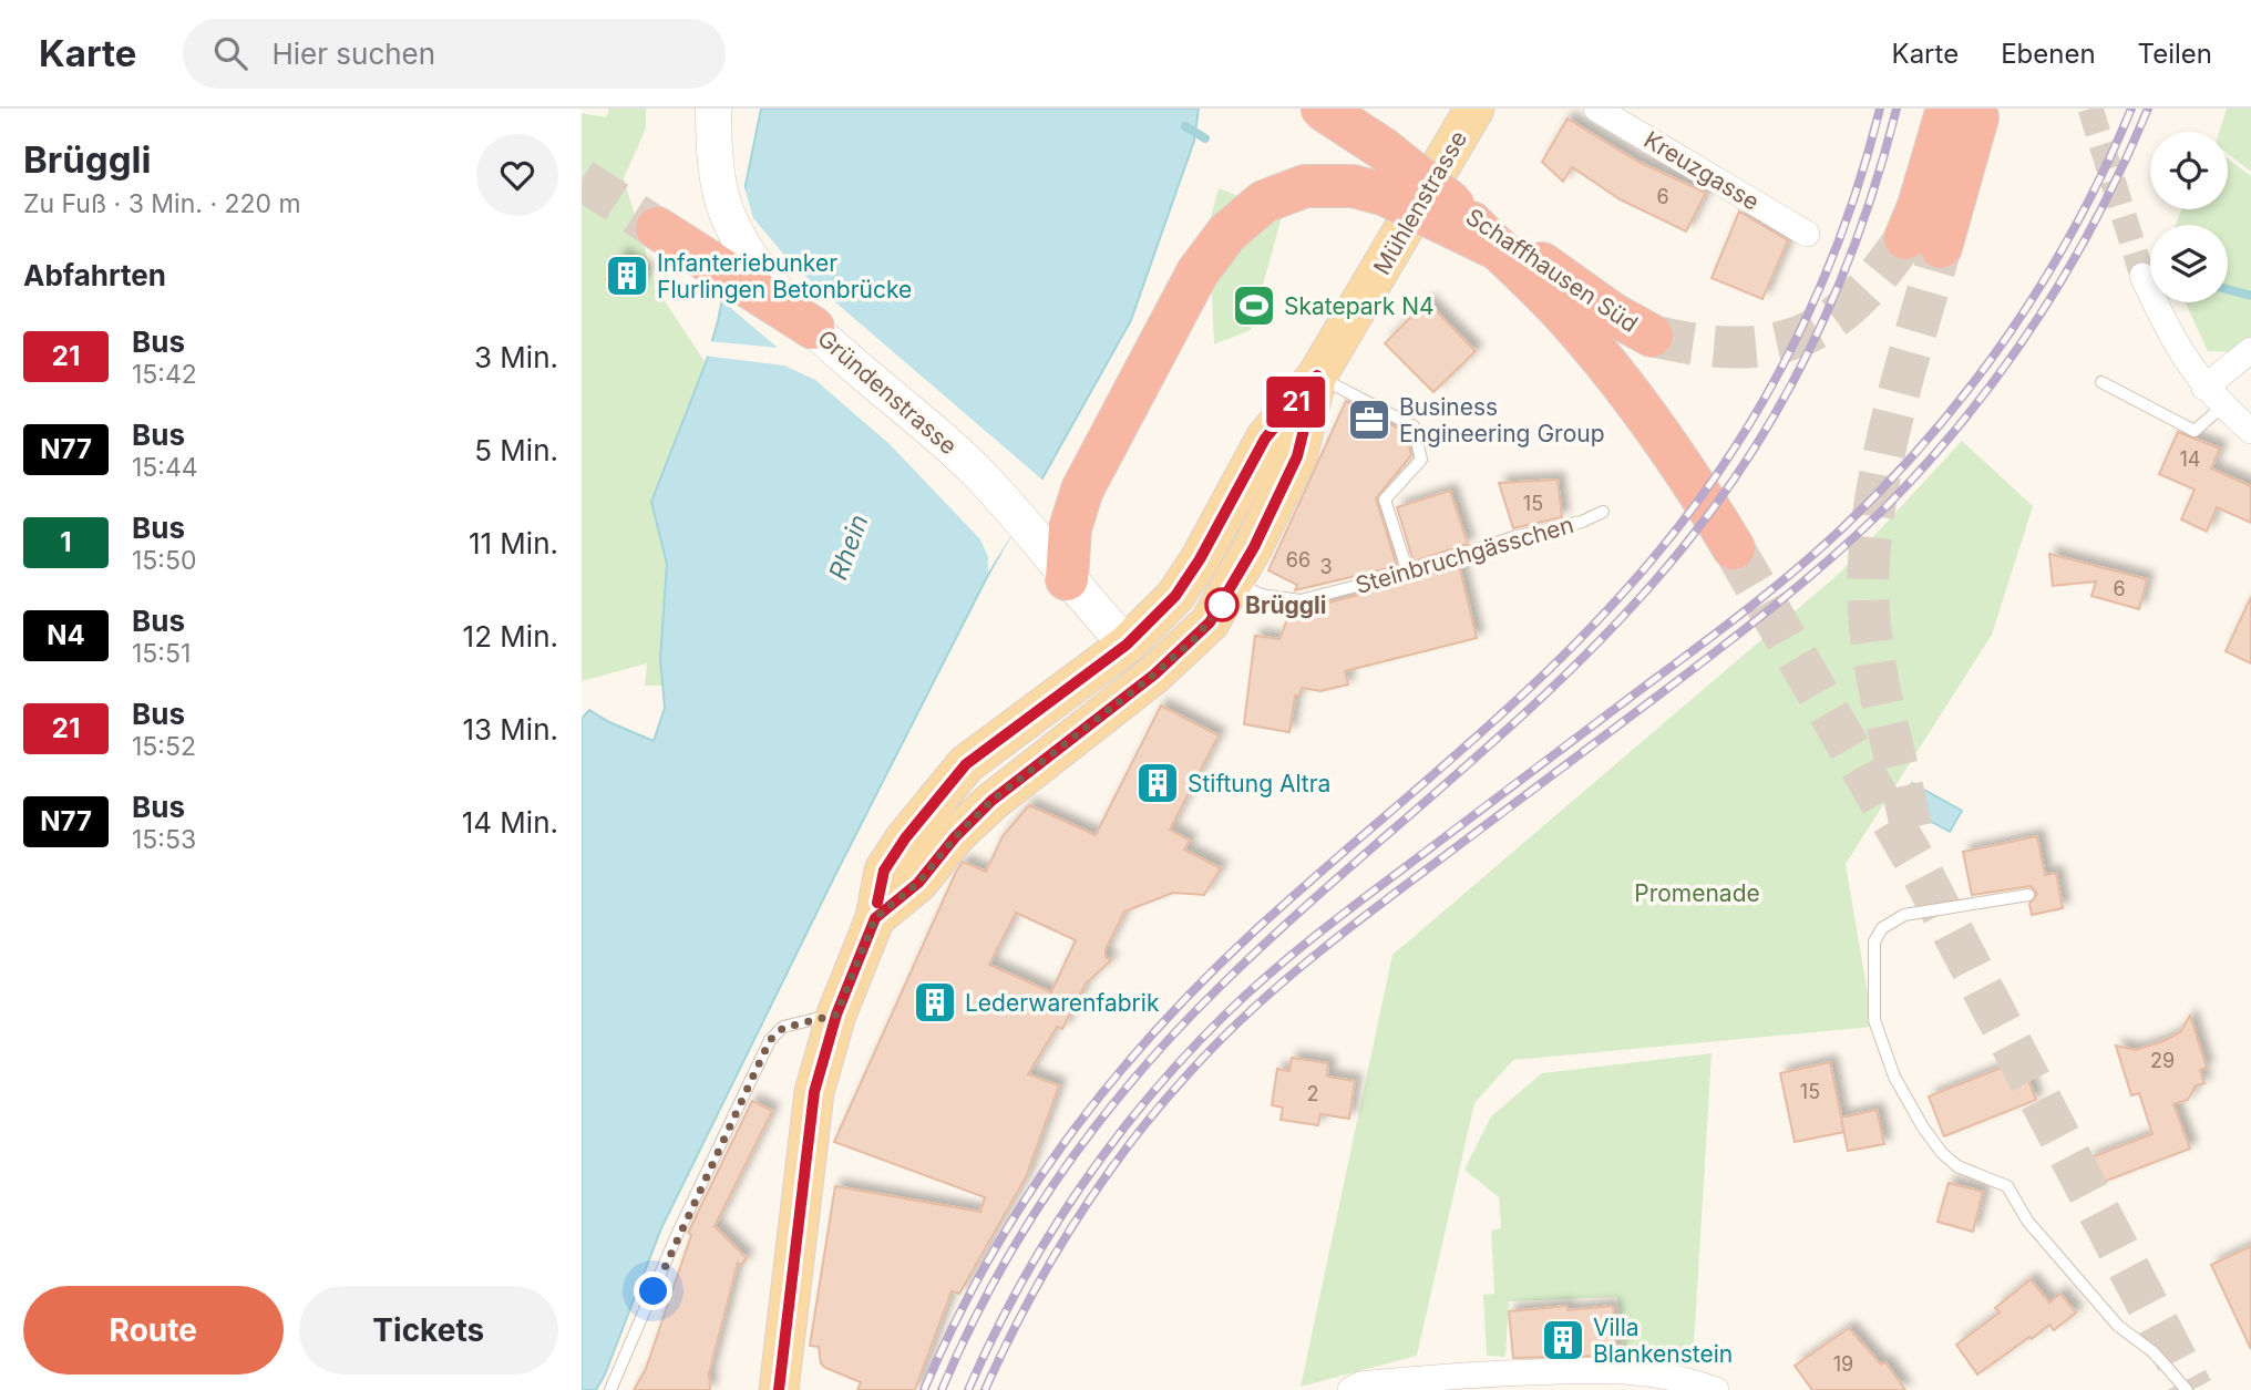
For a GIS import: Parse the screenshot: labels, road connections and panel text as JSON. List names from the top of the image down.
{
  "streets": {
    "highway": ["Schaffhausen Süd"],
    "main road": ["Mühlenstrasse"],
    "street": ["Kreuzgasse", "Gründenstrasse"],
    "lane": ["Steinbruchgässchen"]
  },
  "crossings": [
    ["Mühlenstrasse", "Gründenstrasse"],
    ["Mühlenstrasse", "Steinbruchgässchen"]
  ],
  "water": ["Rhein"],
  "parks": ["Promenade"],
  "places": {
    "building": [
      "Infanteriebunker Flurlingen Betonbrücke",
      "Stiftung Altra",
      "Lederwarenfabrik",
      "Villa Blankenstein"
    ],
    "sports": ["Skatepark N4"],
    "office": ["Business Engineering Group"],
    "other": ["Brüggli"]
  },
  "lines": ["bus line 21"],
  "house_numbers": [
    "6",
    "14",
    "15",
    "66",
    "3",
    "6",
    "29",
    "15",
    "2",
    "19"
  ],
  "page": {
    "header": "Karte",
    "search": "Hier suchen",
    "nav": ["Karte", "Ebenen", "Teilen"],
    "heading": [
      ["Brüggli", "Zu Fuß · 3 Min. · 220 m"],
      "Abfahrten"
    ],
    "on_map": "21",
    "list": [
      {
        "mark": "21",
        "name": "Bus",
        "note": "15:42",
        "value": "3 Min."
      },
      {
        "mark": "N77",
        "name": "Bus",
        "note": "15:44",
        "value": "5 Min."
      },
      {
        "mark": "1",
        "name": "Bus",
        "note": "15:50",
        "value": "11 Min."
      },
      {
        "mark": "N4",
        "name": "Bus",
        "note": "15:51",
        "value": "12 Min."
      },
      {
        "mark": "21",
        "name": "Bus",
        "note": "15:52",
        "value": "13 Min."
      },
      {
        "mark": "N77",
        "name": "Bus",
        "note": "15:53",
        "value": "14 Min."
      }
    ],
    "buttons": ["Route", "Tickets"]
  }
}
